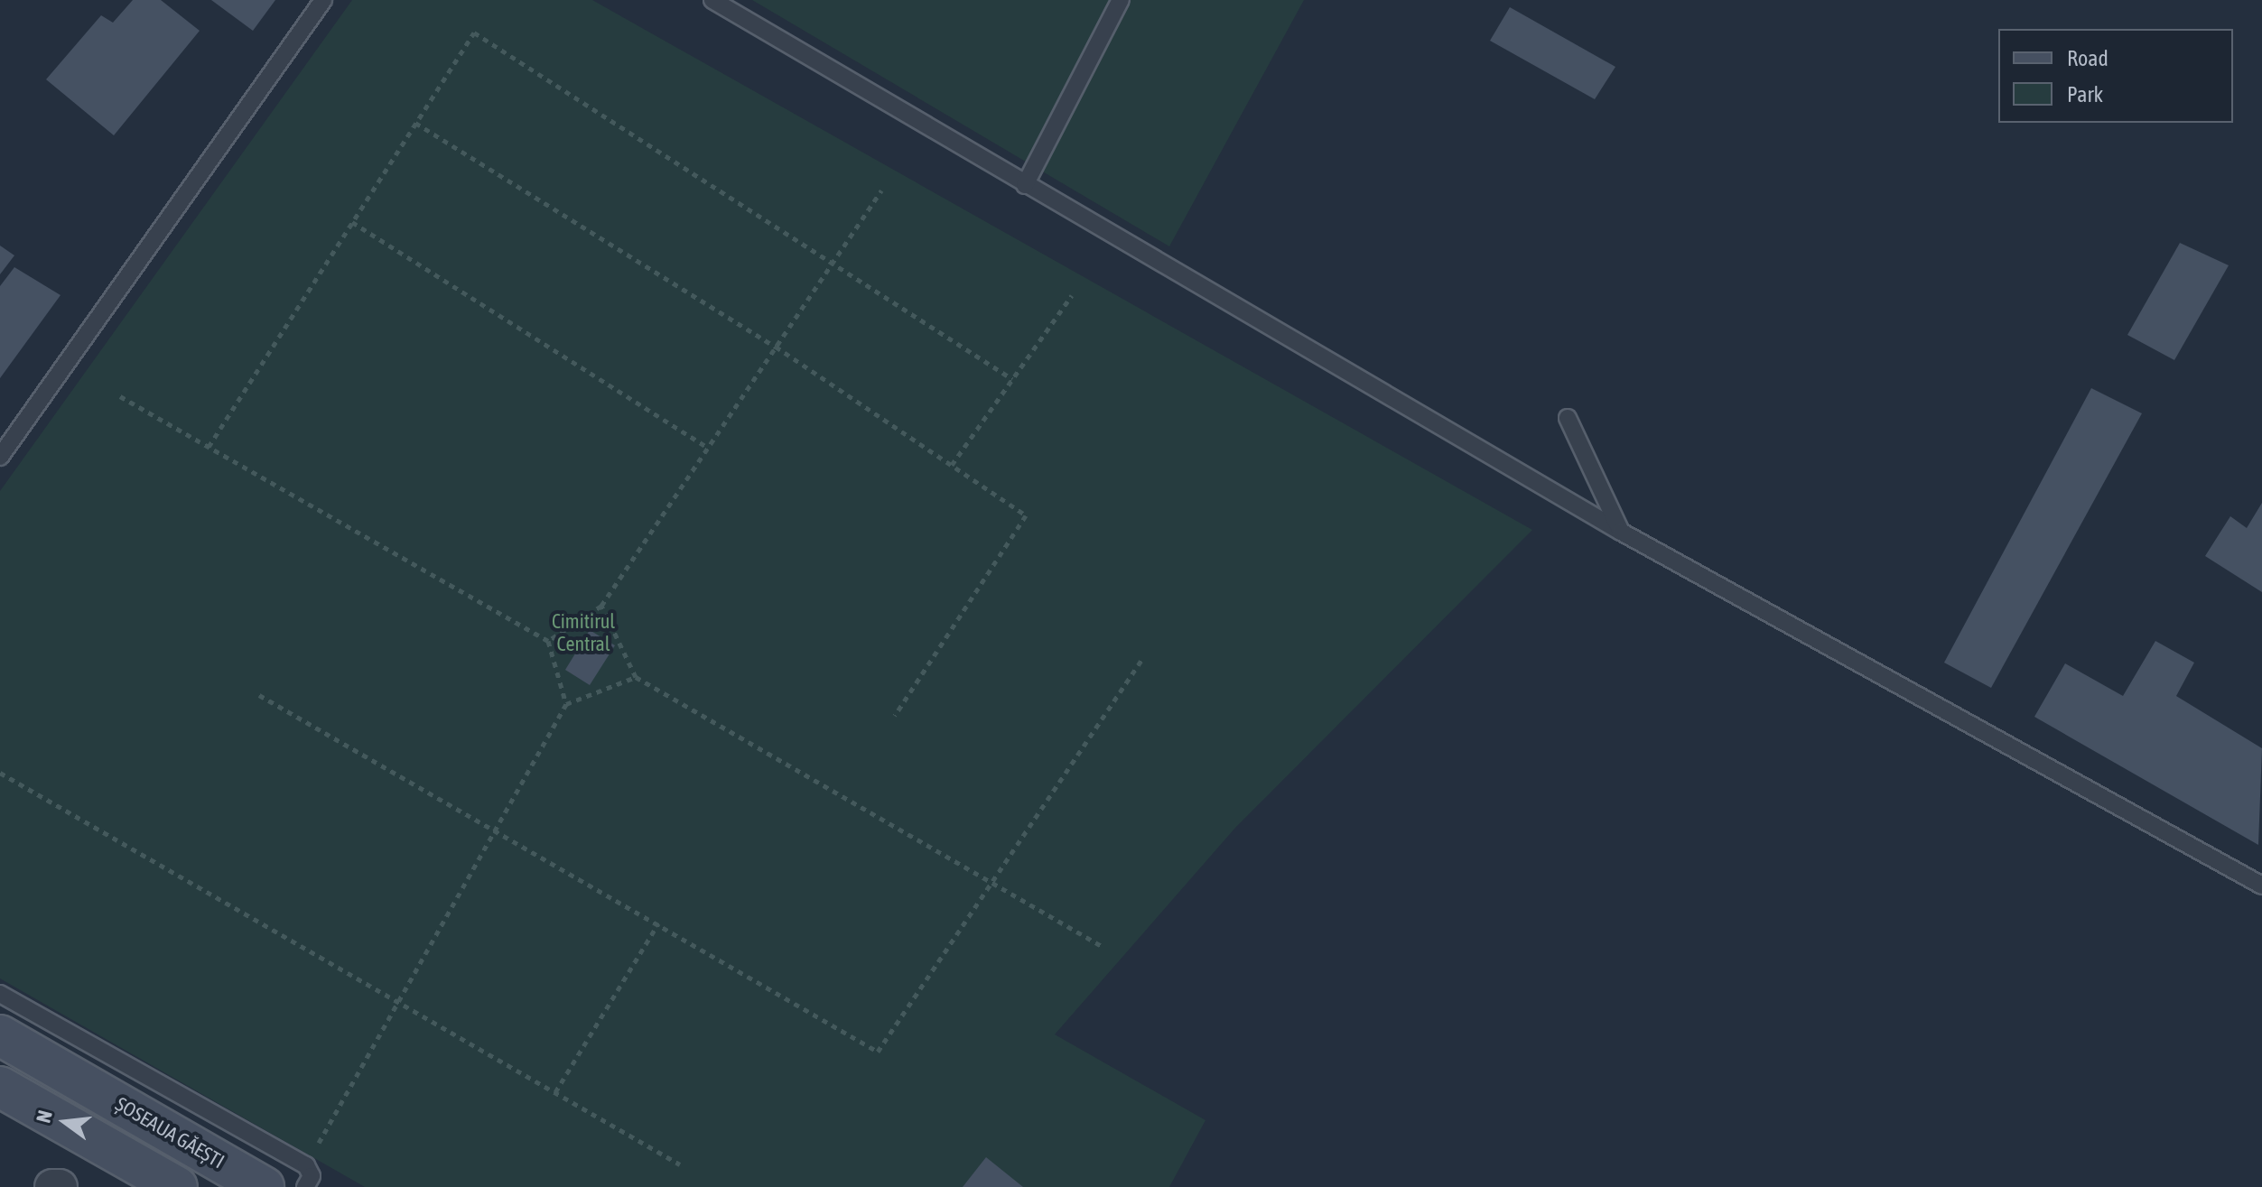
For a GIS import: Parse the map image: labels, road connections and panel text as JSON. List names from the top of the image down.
{
  "streets": {
    "main road": ["ȘOSEAUA GĂEȘTI"]
  },
  "parks": ["Cimitirul Central"],
  "legend": ["Road", "Park"],
  "north": "left"
}
